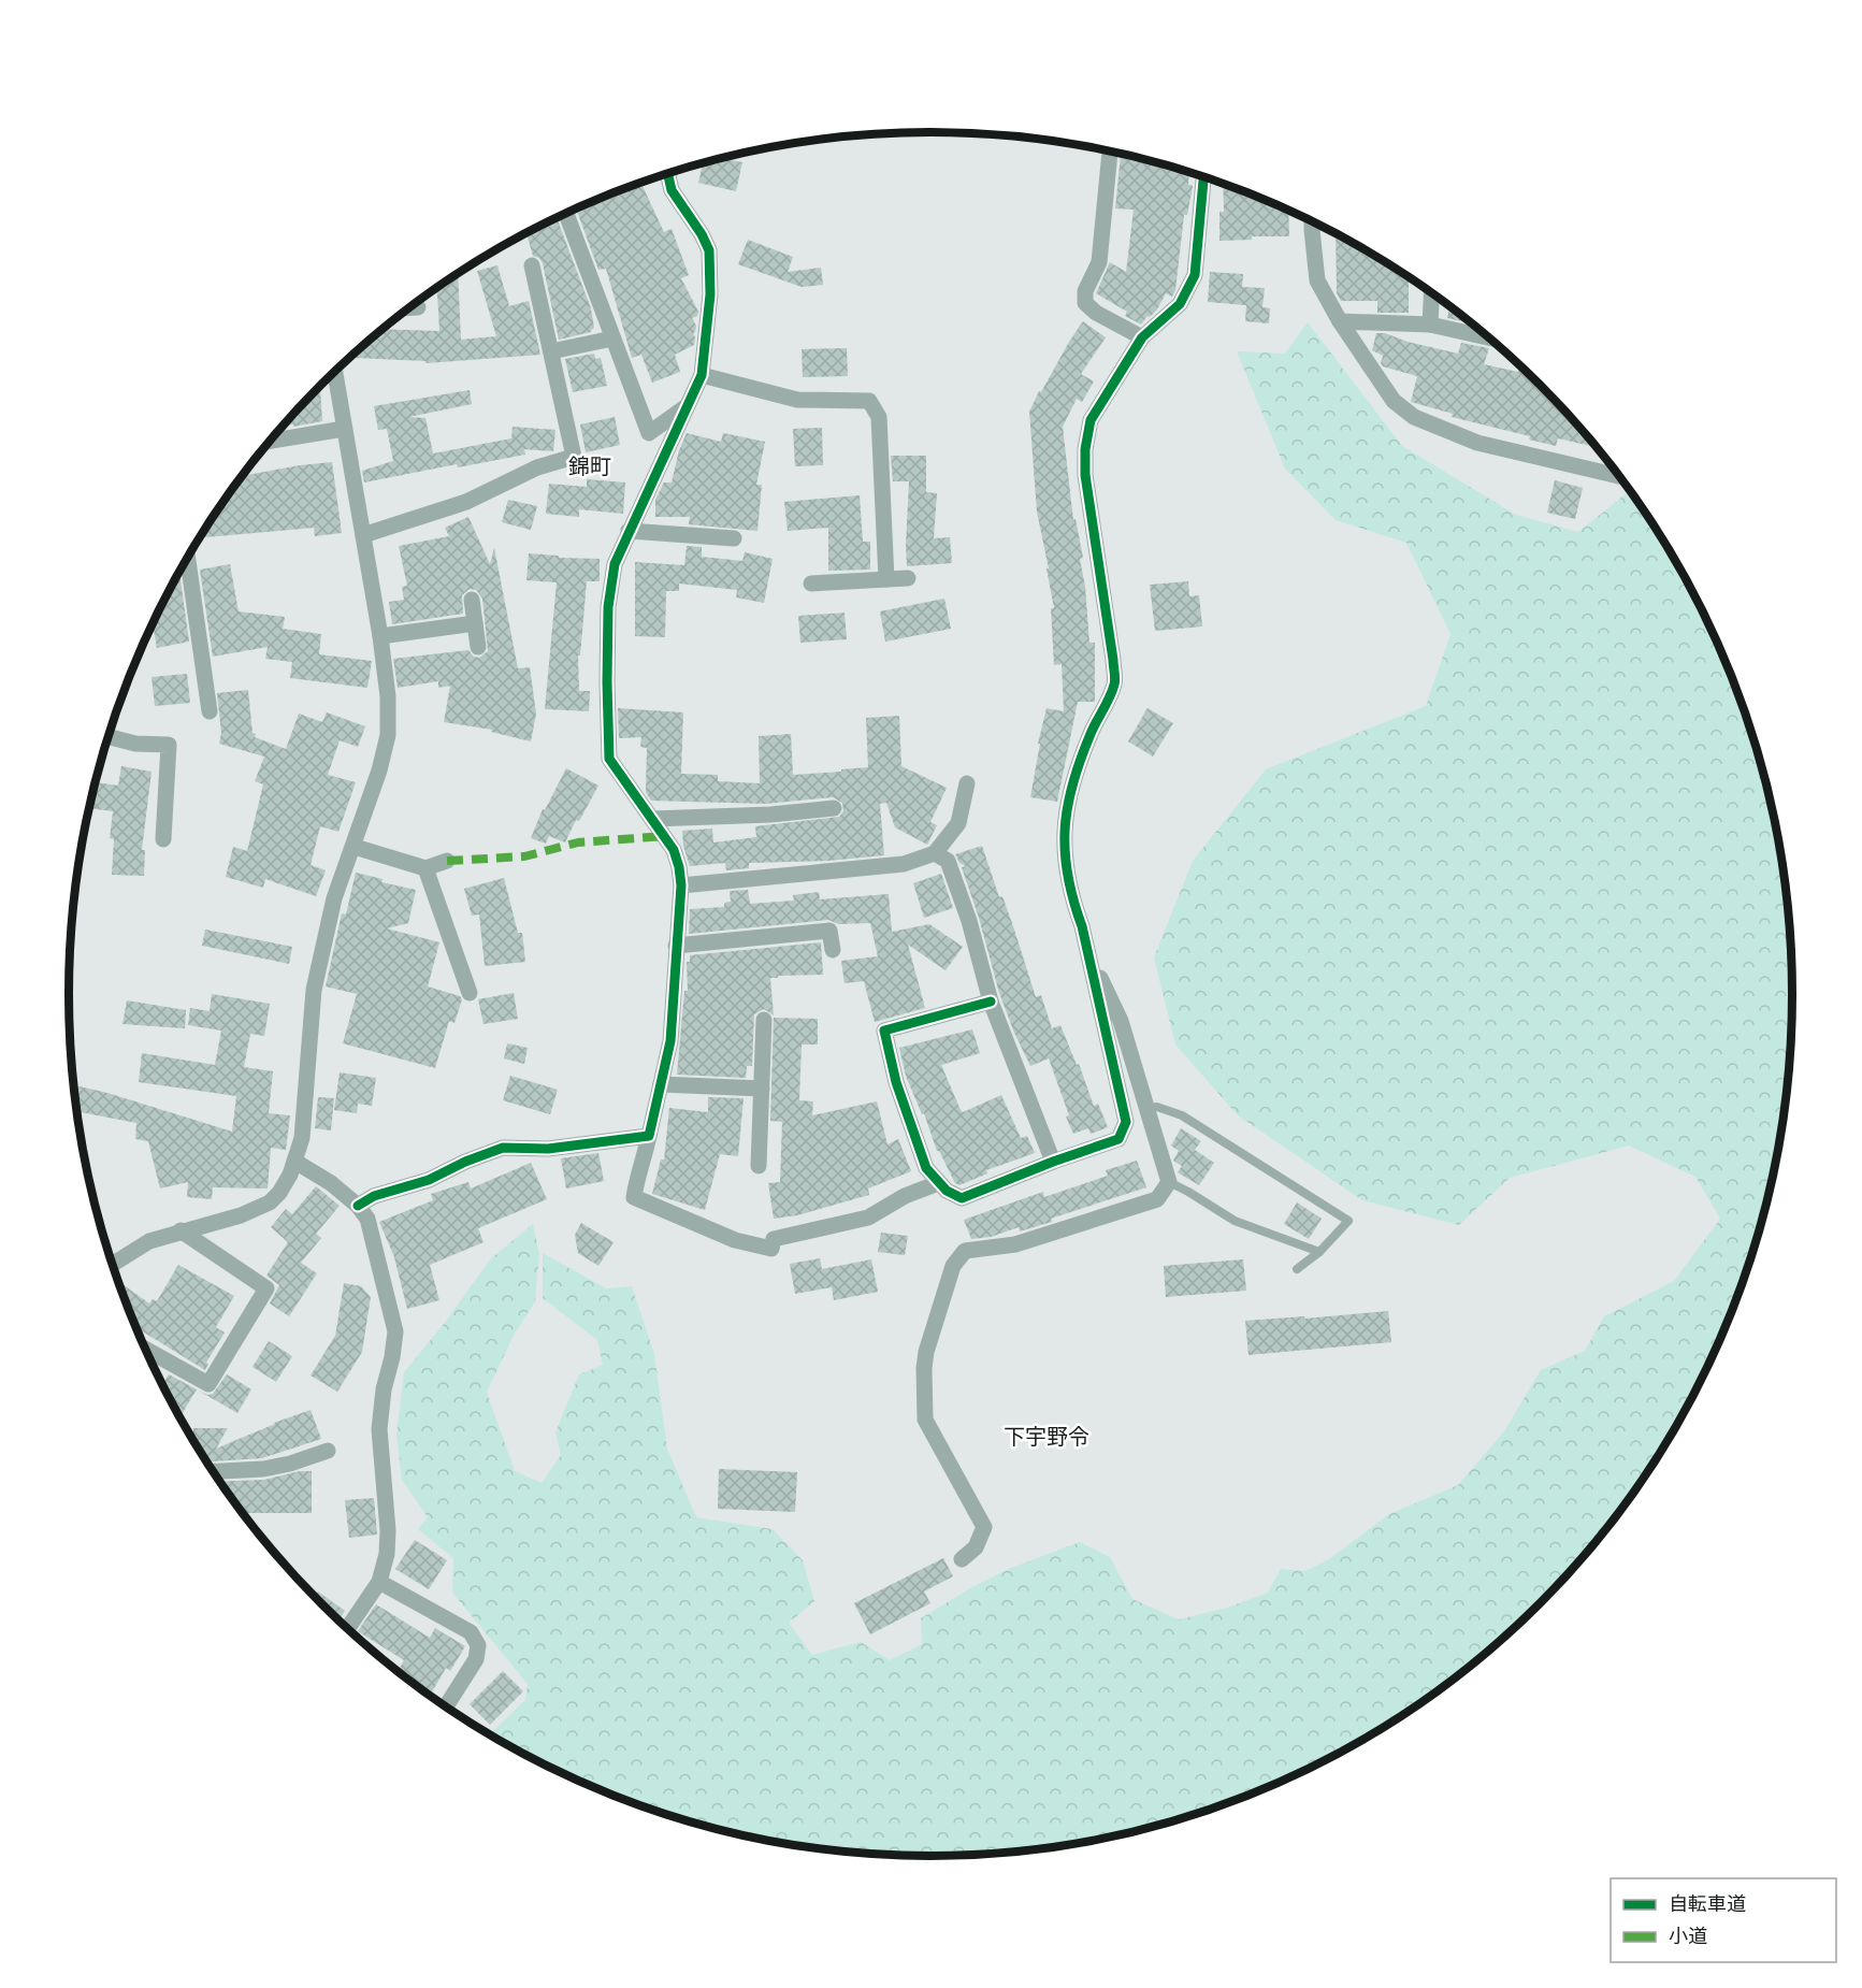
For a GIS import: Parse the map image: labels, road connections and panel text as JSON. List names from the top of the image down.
{
  "districts": ["錦町", "下宇野令"],
  "legend": ["自転車道", "小道"]
}
